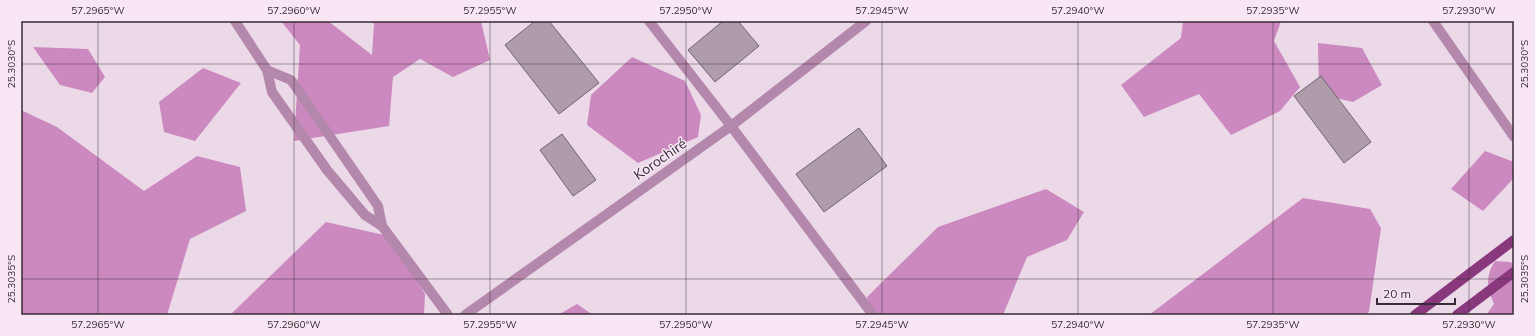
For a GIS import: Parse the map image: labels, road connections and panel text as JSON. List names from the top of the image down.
{
  "streets": {
    "street": ["Korochiré"]
  },
  "scale_bar": "20 m",
  "coordinates": [
    "57.2965°W",
    "57.2960°W",
    "57.2955°W",
    "57.2950°W",
    "57.2945°W",
    "57.2940°W",
    "57.2935°W",
    "57.2930°W",
    "25.3030°S",
    "25.3035°S"
  ]
}
